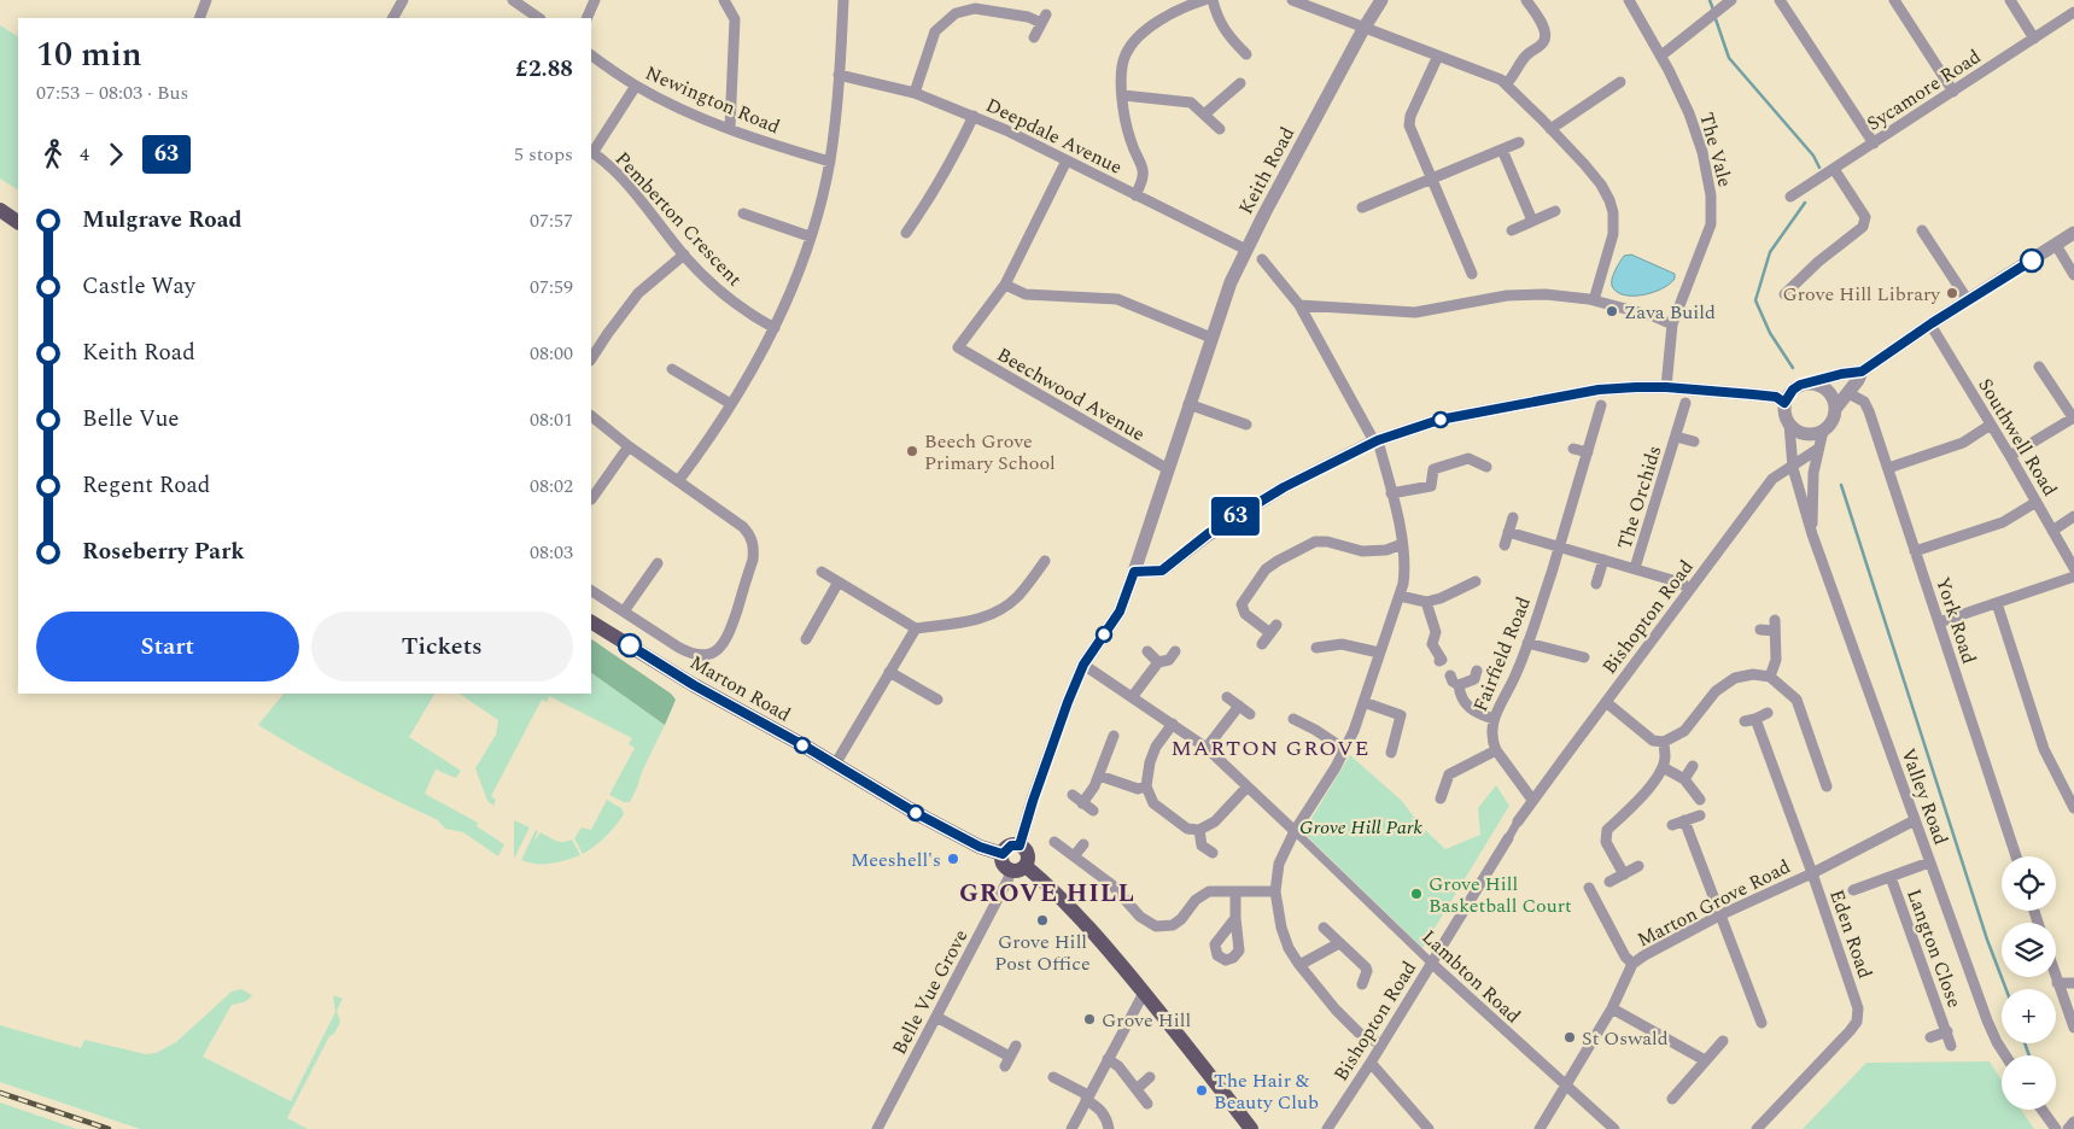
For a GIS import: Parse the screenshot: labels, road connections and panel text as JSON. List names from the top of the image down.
{
  "streets": {
    "main road": ["Marton Road"],
    "street": [
      "Sycamore Road",
      "Newington Road",
      "Deepdale Avenue",
      "The Vale",
      "Keith Road",
      "Pemberton Crescent",
      "Beechwood Avenue",
      "Southwell Road",
      "The Orchids",
      "Bishopton Road",
      "York Road",
      "Fairfield Road",
      "Valley Road",
      "Marton Grove Road",
      "Eden Road",
      "Langton Close",
      "Lambton Road",
      "Belle Vue Grove"
    ]
  },
  "crossings": [
    ["Deepdale Avenue", "Keith Road"],
    ["Keith Road", "Beechwood Avenue"],
    ["Keith Road", "Marton Road"],
    ["Keith Road", "Lambton Road"],
    ["Keith Road", "Belle Vue Grove"],
    ["Bishopton Road", "Valley Road"],
    ["Bishopton Road", "Lambton Road"],
    ["Marton Road", "Belle Vue Grove"],
    ["Valley Road", "Marton Grove Road"],
    ["Valley Road", "Langton Close"],
    ["Marton Grove Road", "Eden Road"],
    ["Marton Grove Road", "Lambton Road"]
  ],
  "districts": ["MARTON GROVE", "GROVE HILL"],
  "parks": ["Grove Hill Park"],
  "places": [
    "Grove Hill Library",
    "Zava Build",
    "Beech Grove Primary School",
    "Meeshell's",
    "Grove Hill Basketball Court",
    "Grove Hill Post Office",
    "Grove Hill",
    "St Oswald",
    "The Hair & Beauty Club"
  ],
  "lines": ["bus line 63"],
  "page": {
    "on_map": "63",
    "heading": ["10 min", "07:53 – 08:03 · Bus", "£2.88"],
    "legs": ["4", "63", "5 stops"],
    "list": [
      {
        "name": "Mulgrave Road",
        "value": "07:57"
      },
      {
        "name": "Castle Way",
        "value": "07:59"
      },
      {
        "name": "Keith Road",
        "value": "08:00"
      },
      {
        "name": "Belle Vue",
        "value": "08:01"
      },
      {
        "name": "Regent Road",
        "value": "08:02"
      },
      {
        "name": "Roseberry Park",
        "value": "08:03"
      }
    ],
    "buttons": ["Start", "Tickets"],
    "map_buttons": ["+", "−"]
  }
}
